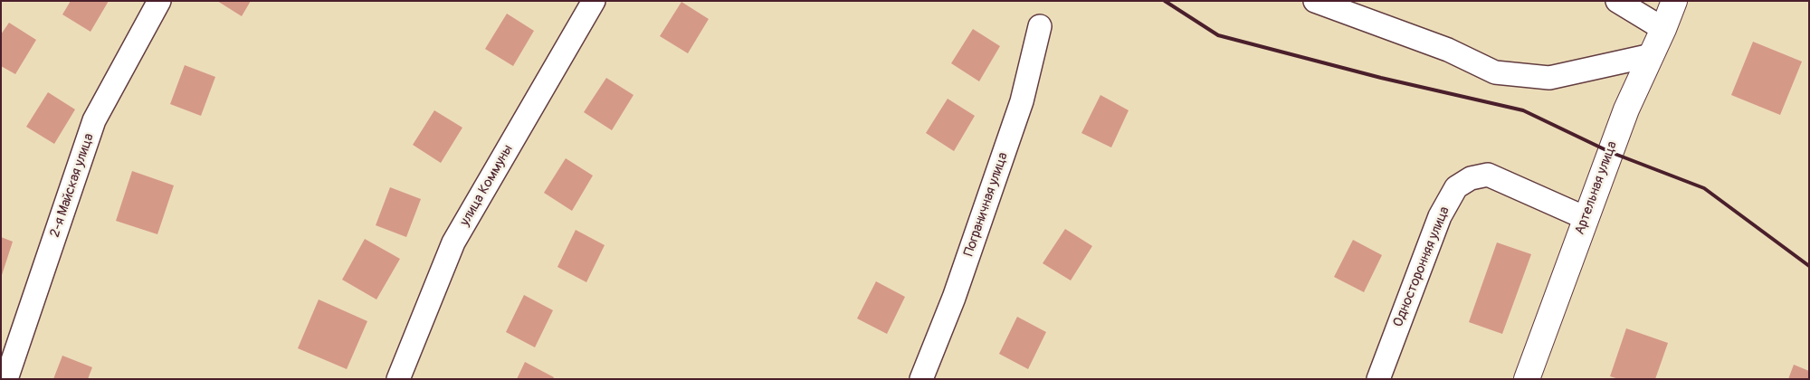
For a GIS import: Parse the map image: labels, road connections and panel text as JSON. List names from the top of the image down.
{
  "streets": {
    "main road": ["Артельная улица"],
    "street": [
      "2-я Майская улица",
      "улица Коммуны",
      "Пограничная улица",
      "Односторонняя улица"
    ]
  },
  "crossings": [
    ["Артельная улица", "Односторонняя улица"]
  ]
}
